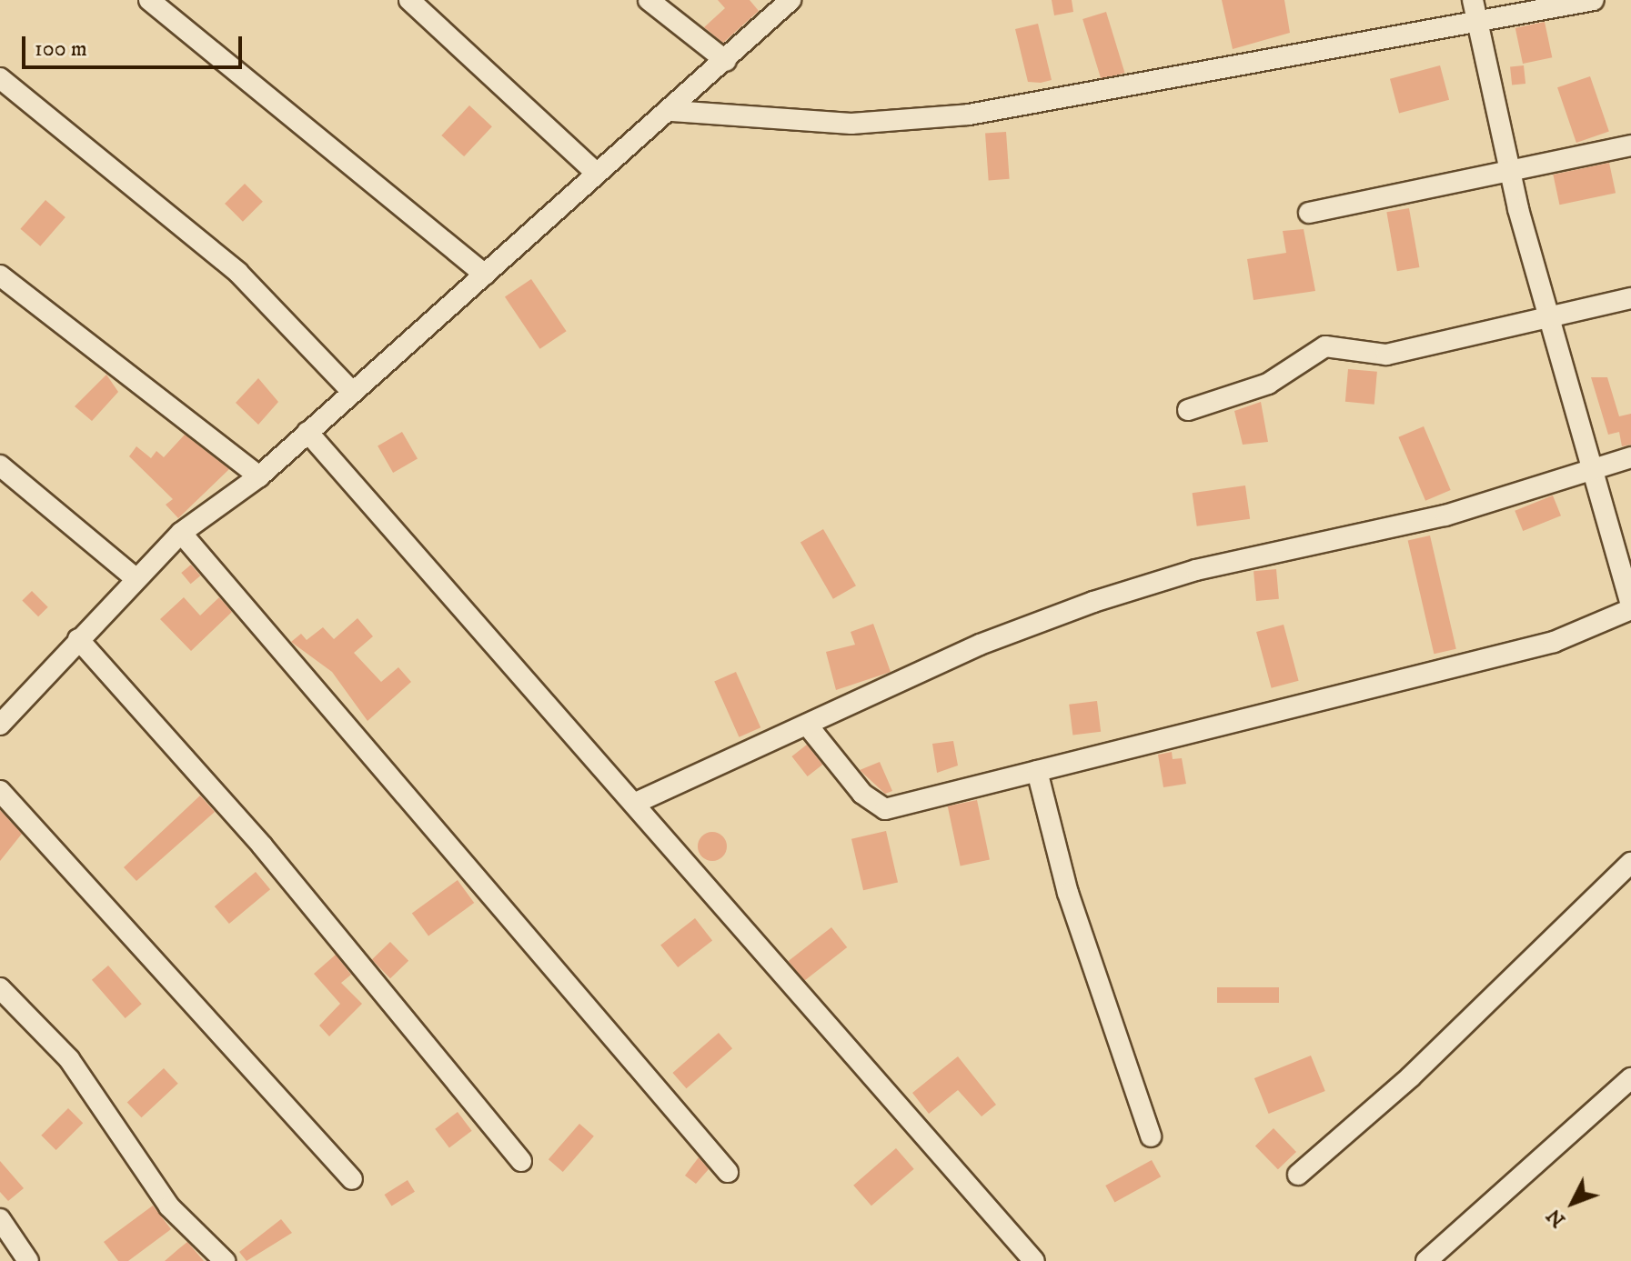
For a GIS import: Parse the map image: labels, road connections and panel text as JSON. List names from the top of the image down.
{
  "scale_bar": "100 m",
  "north": "bottom left"
}
